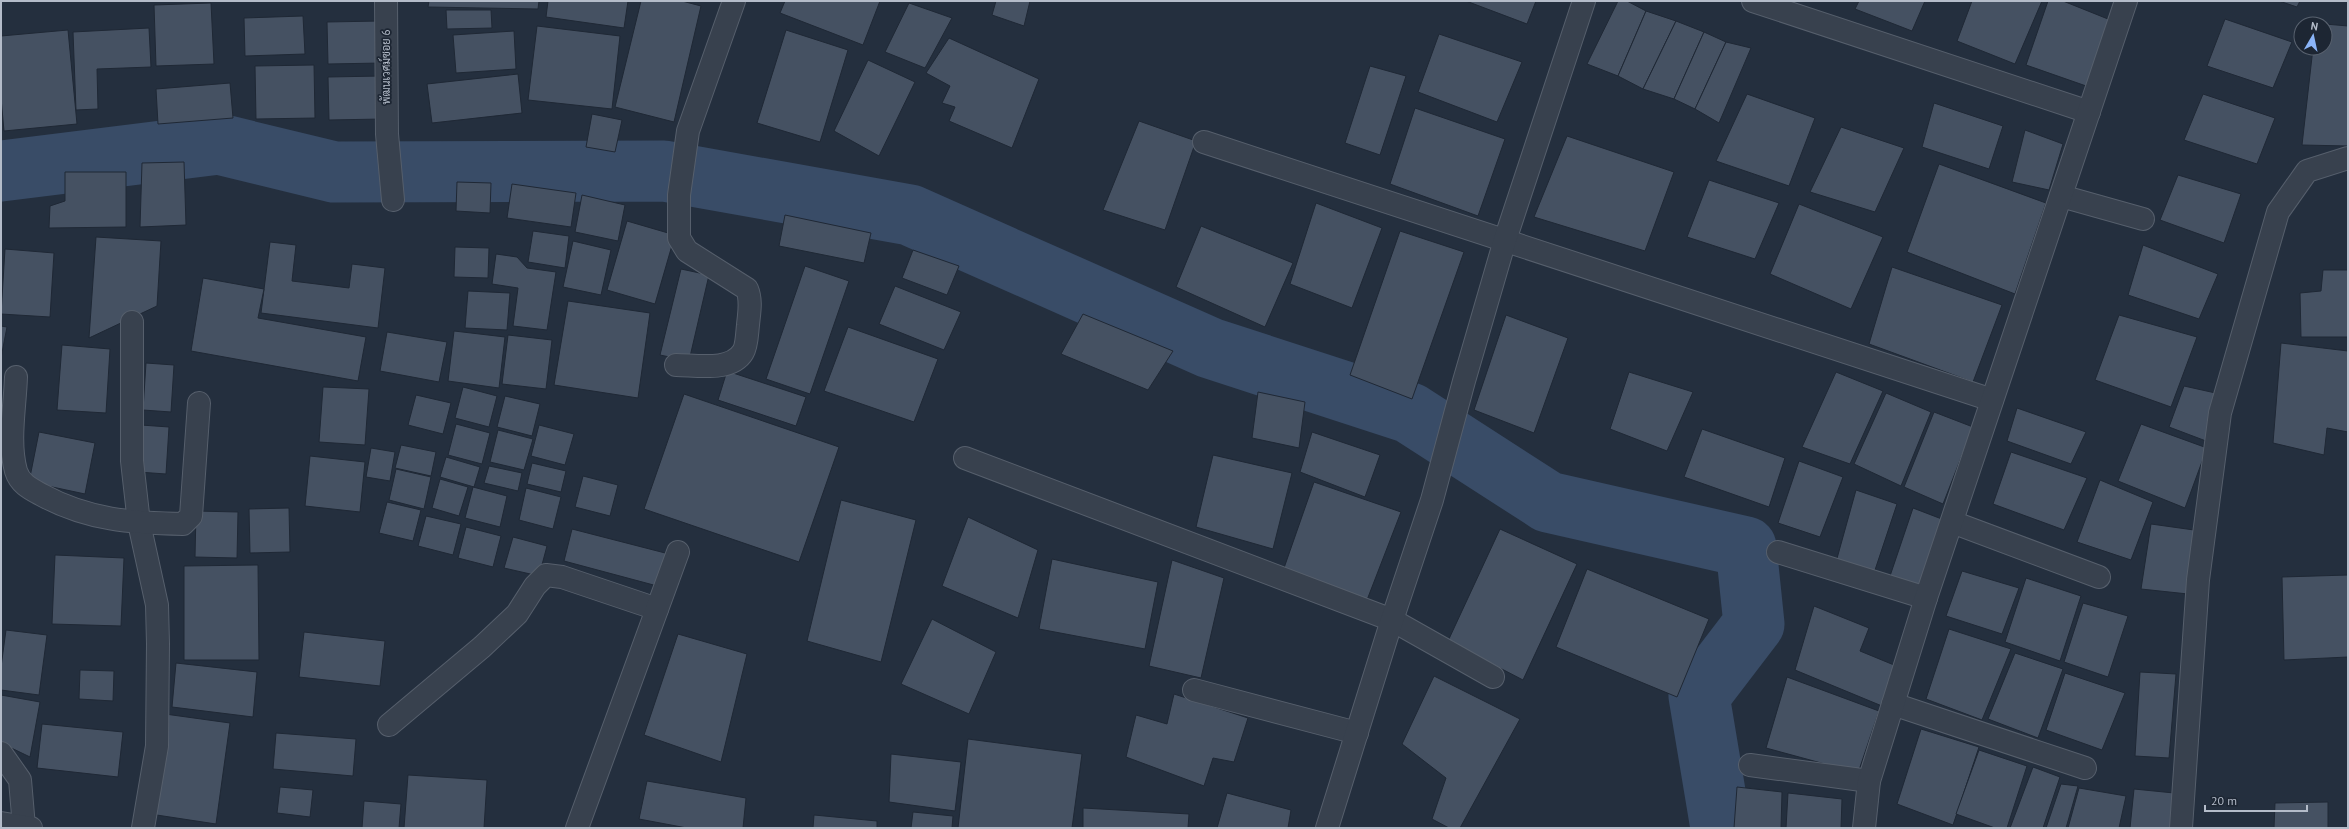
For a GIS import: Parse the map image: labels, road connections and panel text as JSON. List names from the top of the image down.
{
  "streets": {
    "street": ["พัฒนเวศม์ซอย 6"]
  },
  "scale_bar": "20 m",
  "north": "top"
}
